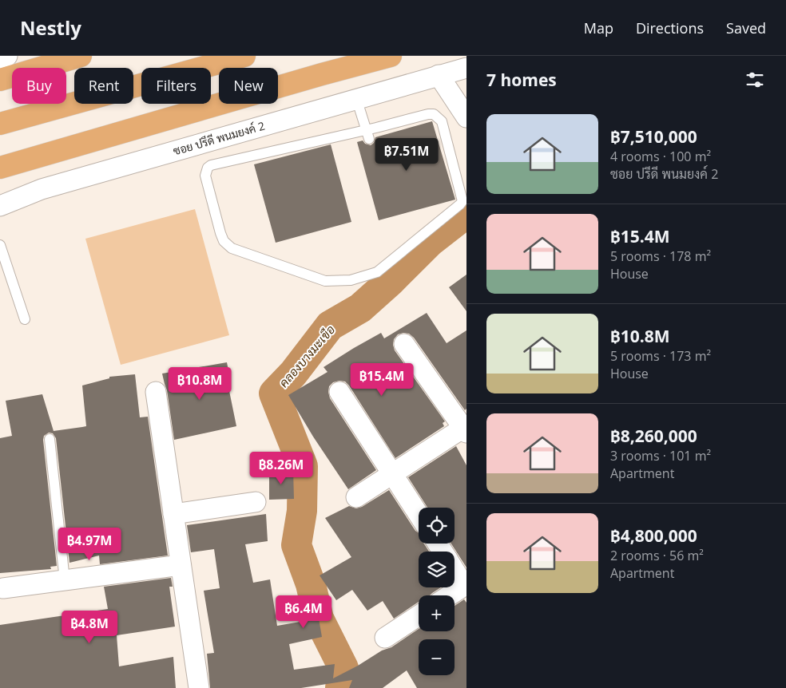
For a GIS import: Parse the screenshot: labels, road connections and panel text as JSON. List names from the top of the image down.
{
  "streets": {
    "street": ["ซอย ปรีดี พนมยงค์ 2"]
  },
  "water": ["คลองบางมะเขือ"],
  "page": {
    "header": "Nestly",
    "nav": ["Map", "Directions", "Saved"],
    "heading": "7 homes",
    "chip": [
      "Buy",
      "Rent",
      "Filters",
      "New"
    ],
    "list": [
      {
        "name": "฿7,510,000",
        "note": "4 rooms · 100 m² · ซอย ปรีดี พนมยงค์ 2"
      },
      {
        "name": "฿15.4M",
        "note": "5 rooms · 178 m² · House"
      },
      {
        "name": "฿10.8M",
        "note": "5 rooms · 173 m² · House"
      },
      {
        "name": "฿8,260,000",
        "note": "3 rooms · 101 m² · Apartment"
      },
      {
        "name": "฿4,800,000",
        "note": "2 rooms · 56 m² · Apartment"
      }
    ],
    "price": [
      "฿7.51M",
      "฿15.4M",
      "฿10.8M",
      "฿8.26M",
      "฿4.97M",
      "฿6.4M",
      "฿4.8M"
    ],
    "map_buttons": ["+", "−"]
  }
}
